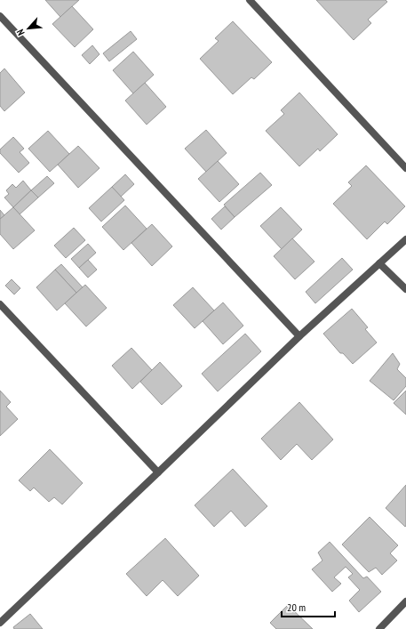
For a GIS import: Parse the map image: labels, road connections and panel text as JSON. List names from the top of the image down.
{
  "scale_bar": "20 m",
  "north": "bottom left"
}
